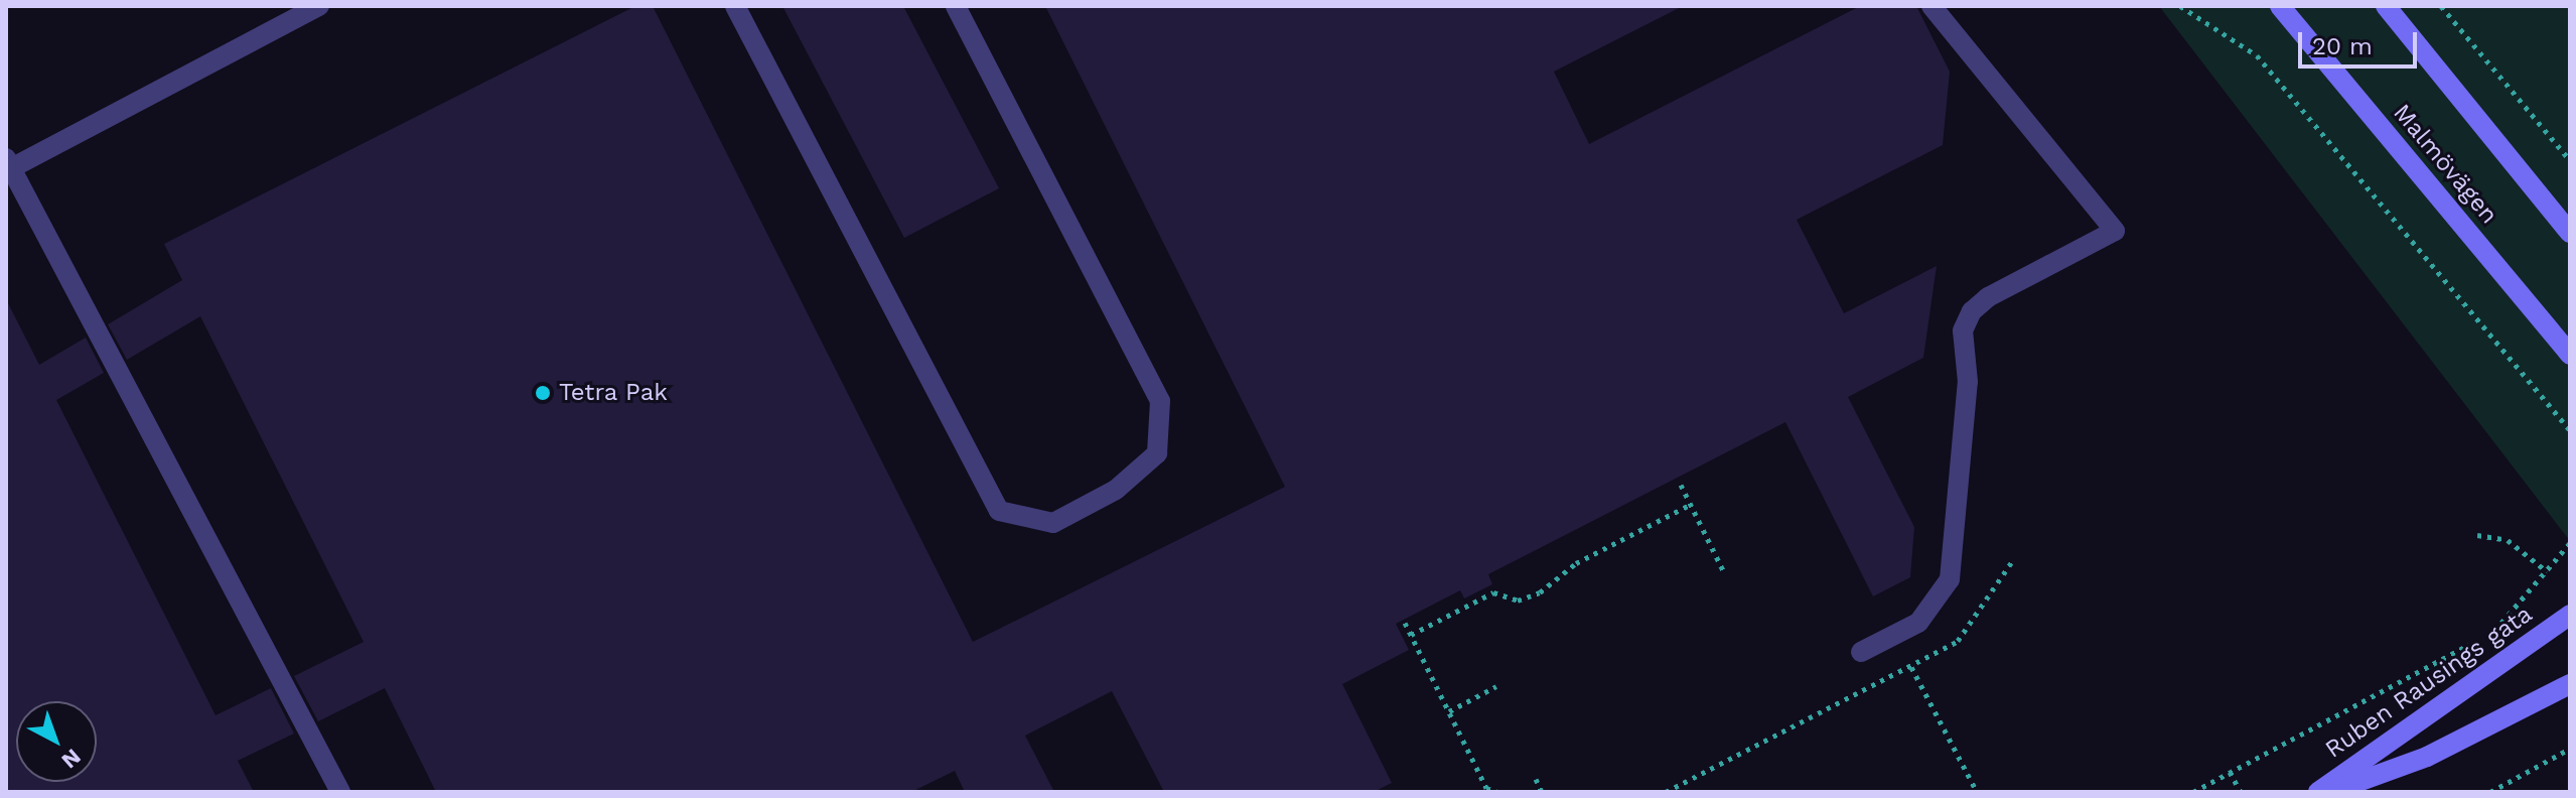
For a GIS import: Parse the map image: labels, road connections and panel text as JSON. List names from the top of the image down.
{
  "streets": {
    "main road": ["Malmövägen", "Ruben Rausings gata"]
  },
  "places": ["Tetra Pak"],
  "scale_bar": "20 m",
  "north": "bottom right"
}
